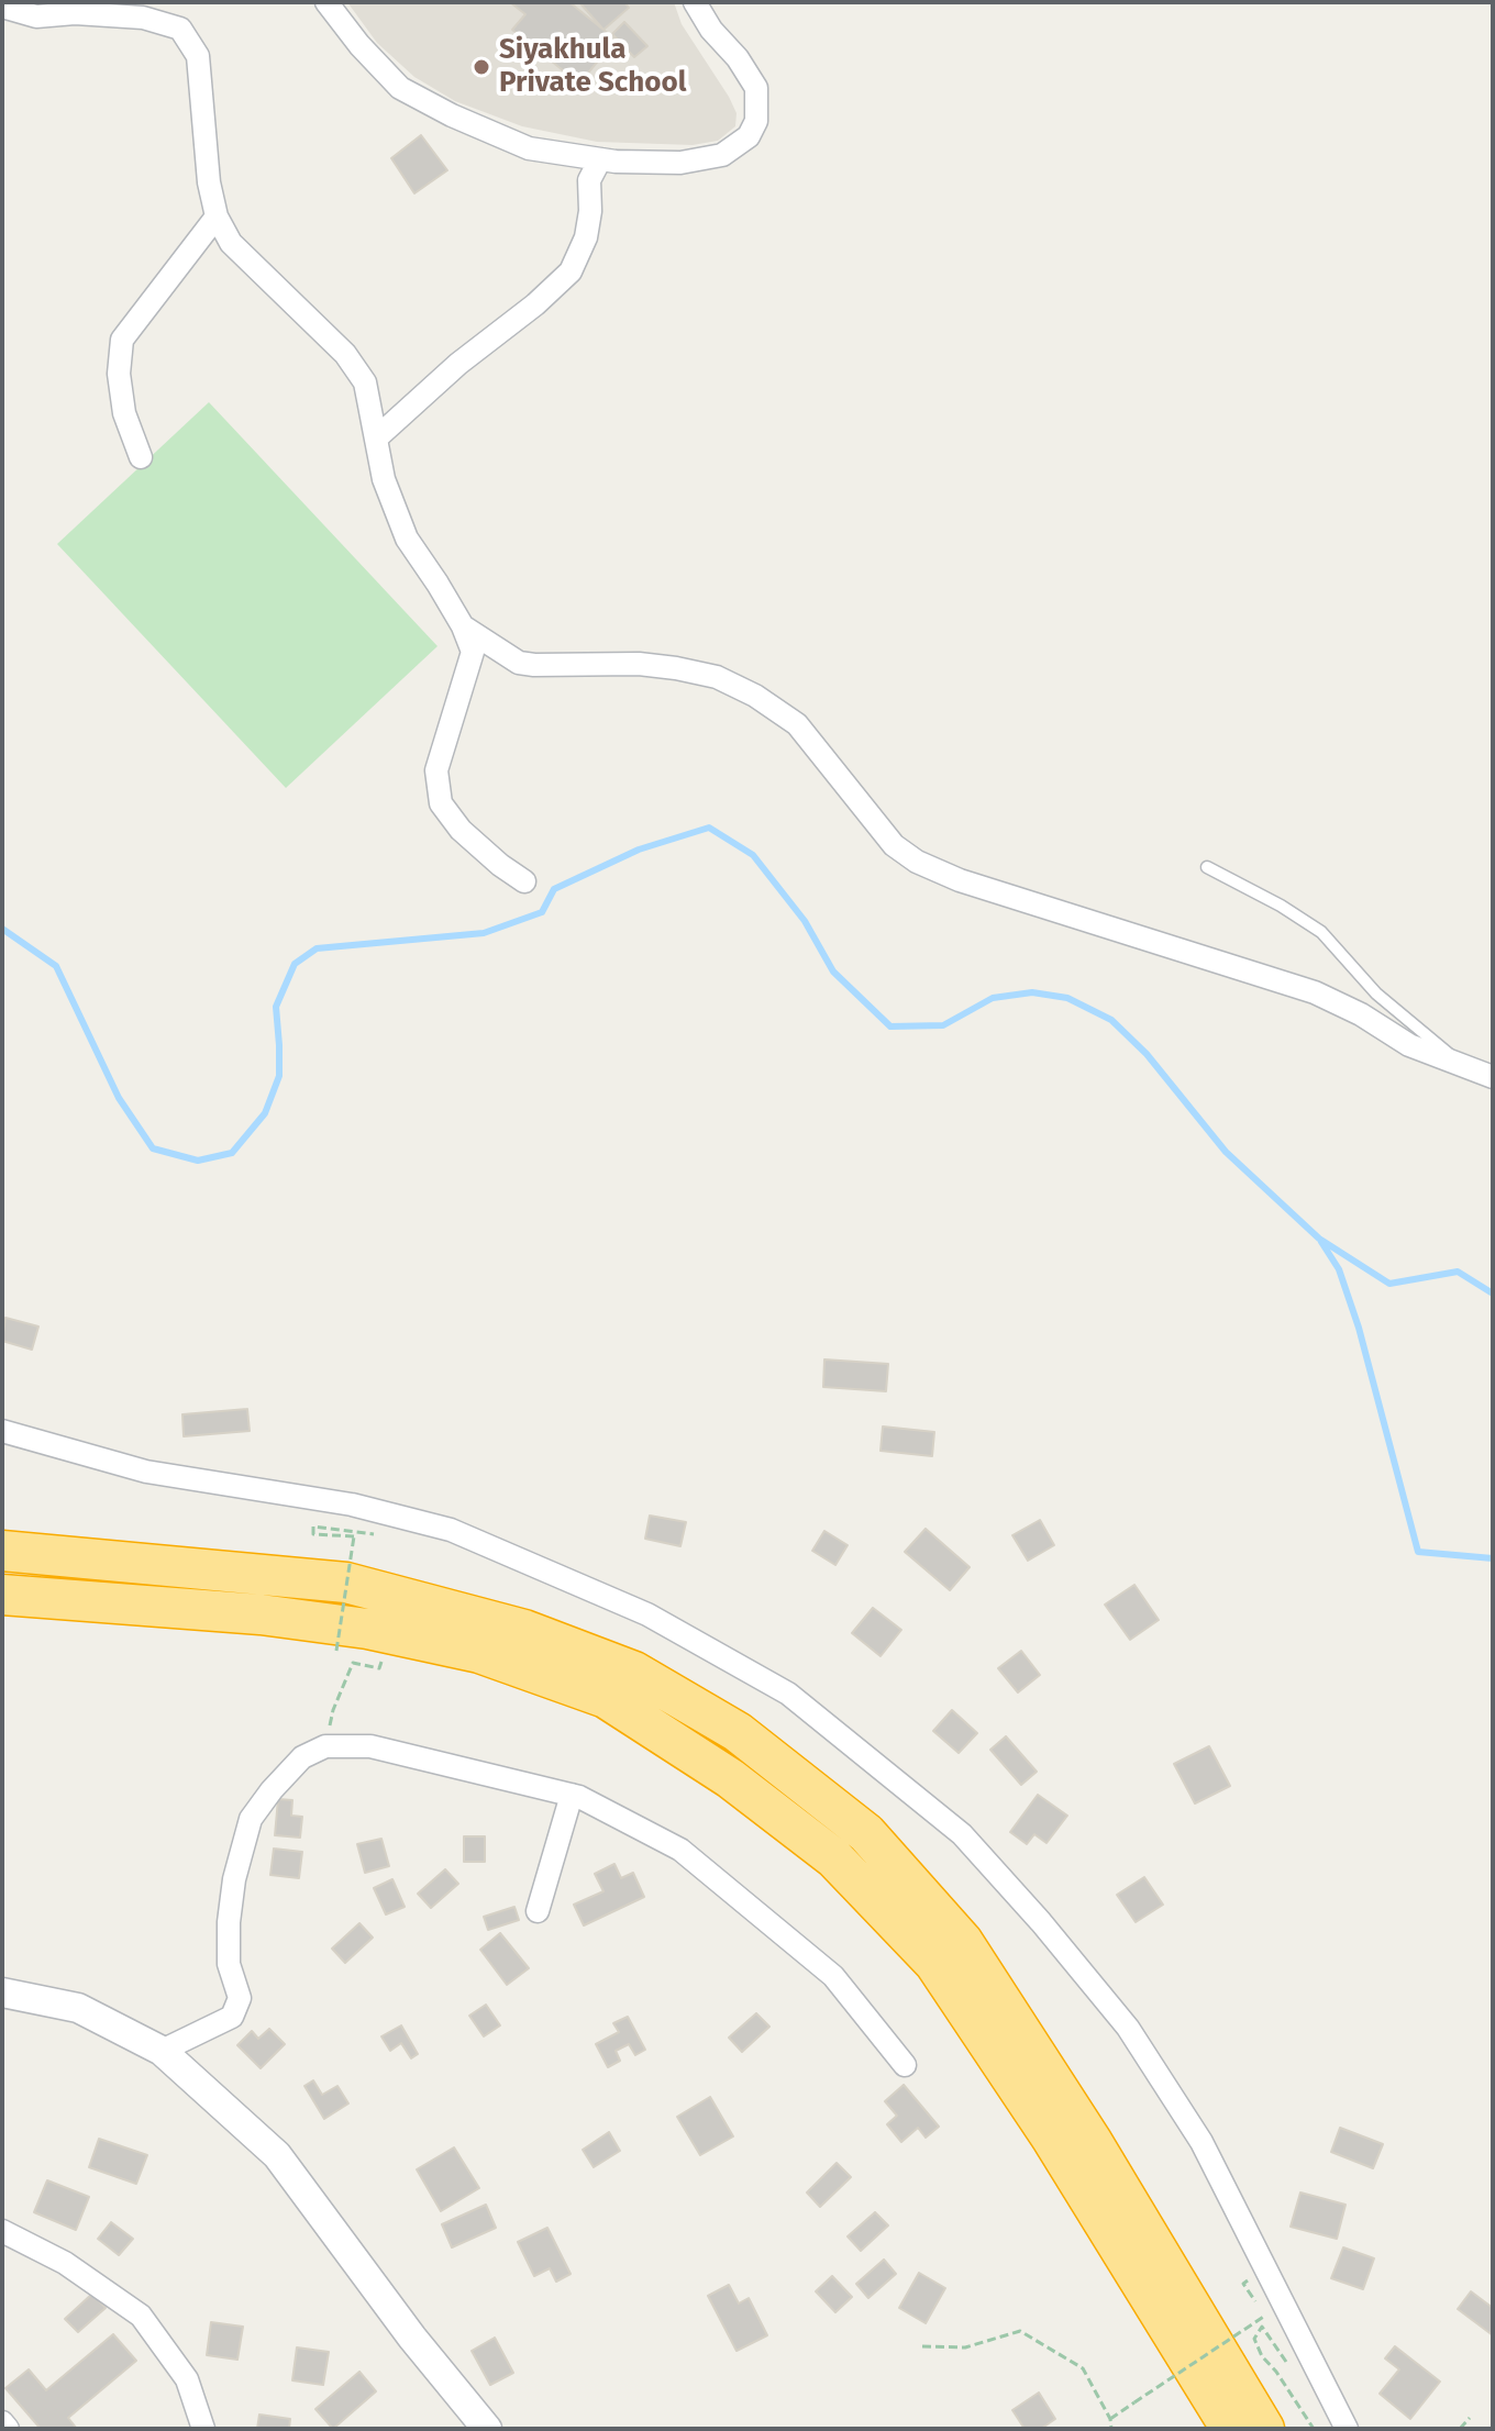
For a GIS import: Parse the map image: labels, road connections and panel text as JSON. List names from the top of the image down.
{
  "places": ["Siyakhula Private School"]
}
